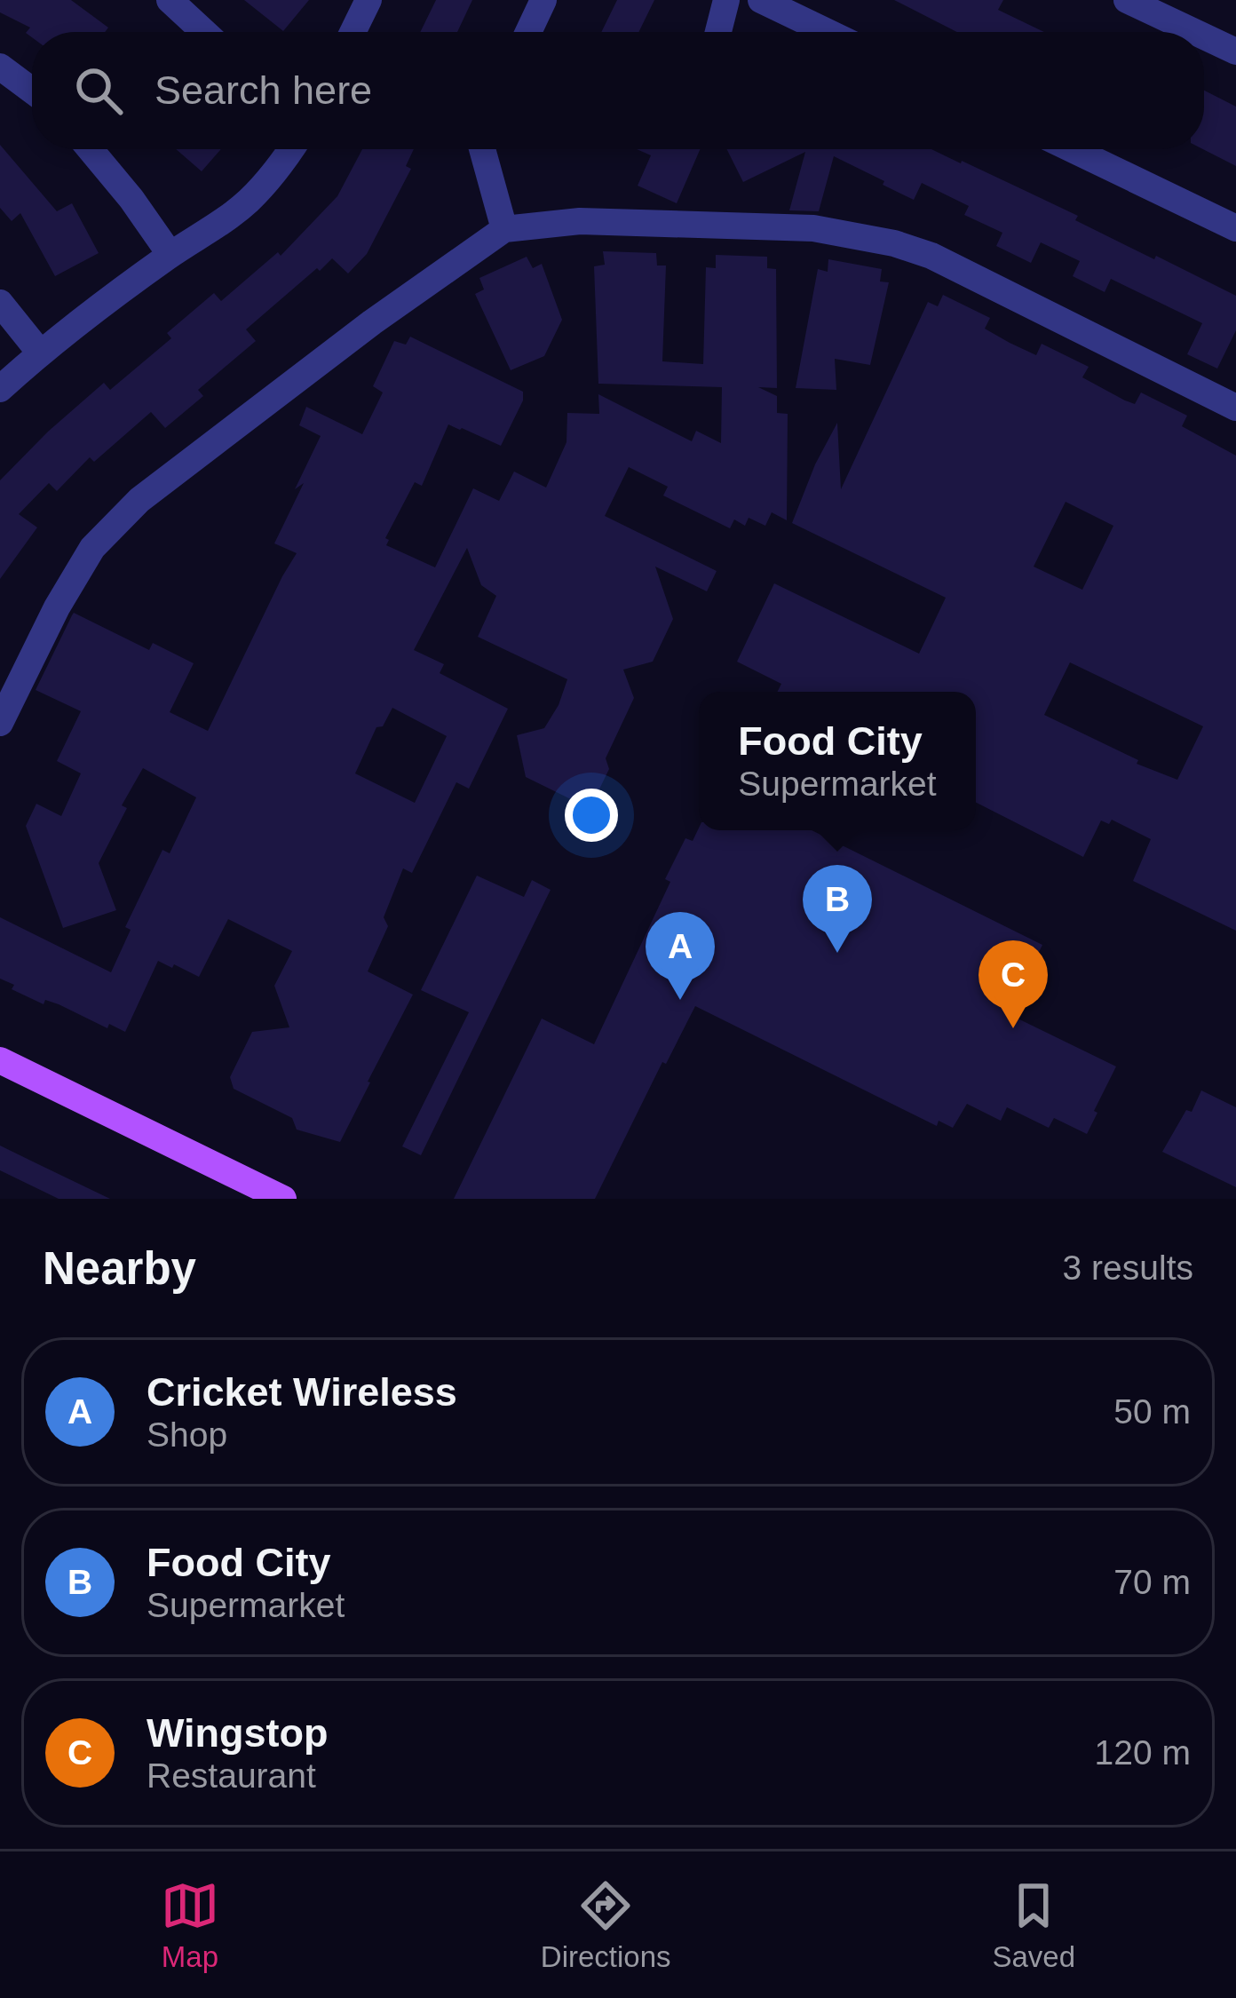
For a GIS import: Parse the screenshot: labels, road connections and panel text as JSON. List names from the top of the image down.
{
  "page": {
    "search": "Search here",
    "popup": ["Food City", "Supermarket"],
    "pins": ["B", "A", "C"],
    "heading": ["Nearby", "3 results"],
    "list": [
      {
        "mark": "A",
        "name": "Cricket Wireless",
        "note": "Shop",
        "value": "50 m"
      },
      {
        "mark": "B",
        "name": "Food City",
        "note": "Supermarket",
        "value": "70 m"
      },
      {
        "mark": "C",
        "name": "Wingstop",
        "note": "Restaurant",
        "value": "120 m"
      }
    ],
    "nav": ["Map", "Directions", "Saved"]
  }
}
